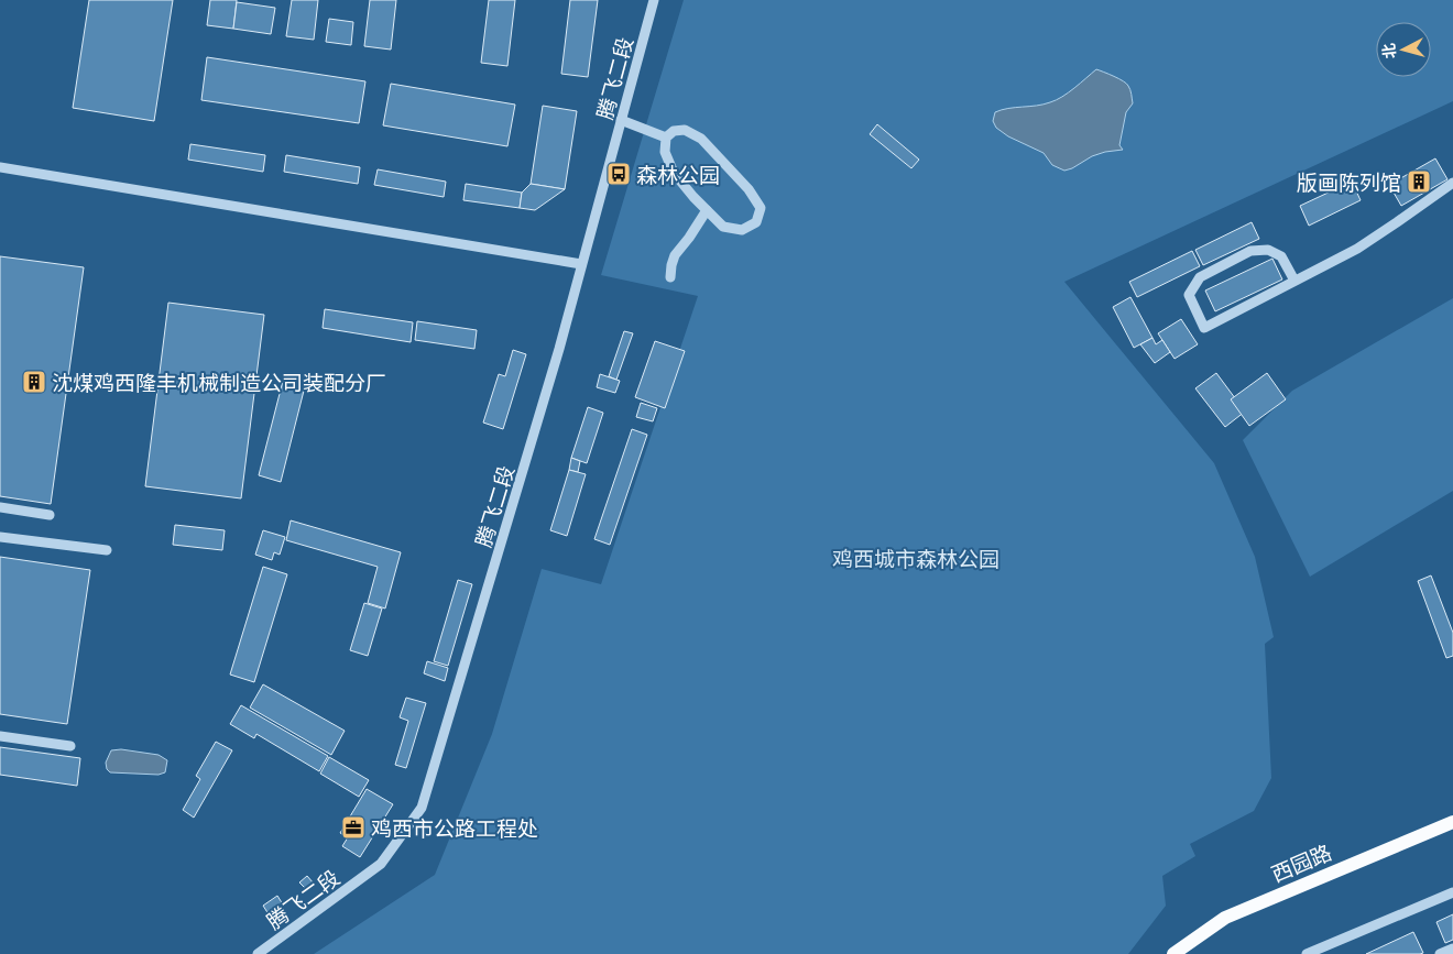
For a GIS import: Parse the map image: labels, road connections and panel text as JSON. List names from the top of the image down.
{
  "streets": {
    "main road": ["西园路"],
    "street": ["腾飞二段"]
  },
  "parks": ["鸡西城市森林公园"],
  "places": {
    "bus stop": ["森林公园"],
    "building": ["版画陈列馆", "沈煤鸡西隆丰机械制造公司装配分厂"],
    "office": ["鸡西市公路工程处"]
  },
  "north": "left"
}
